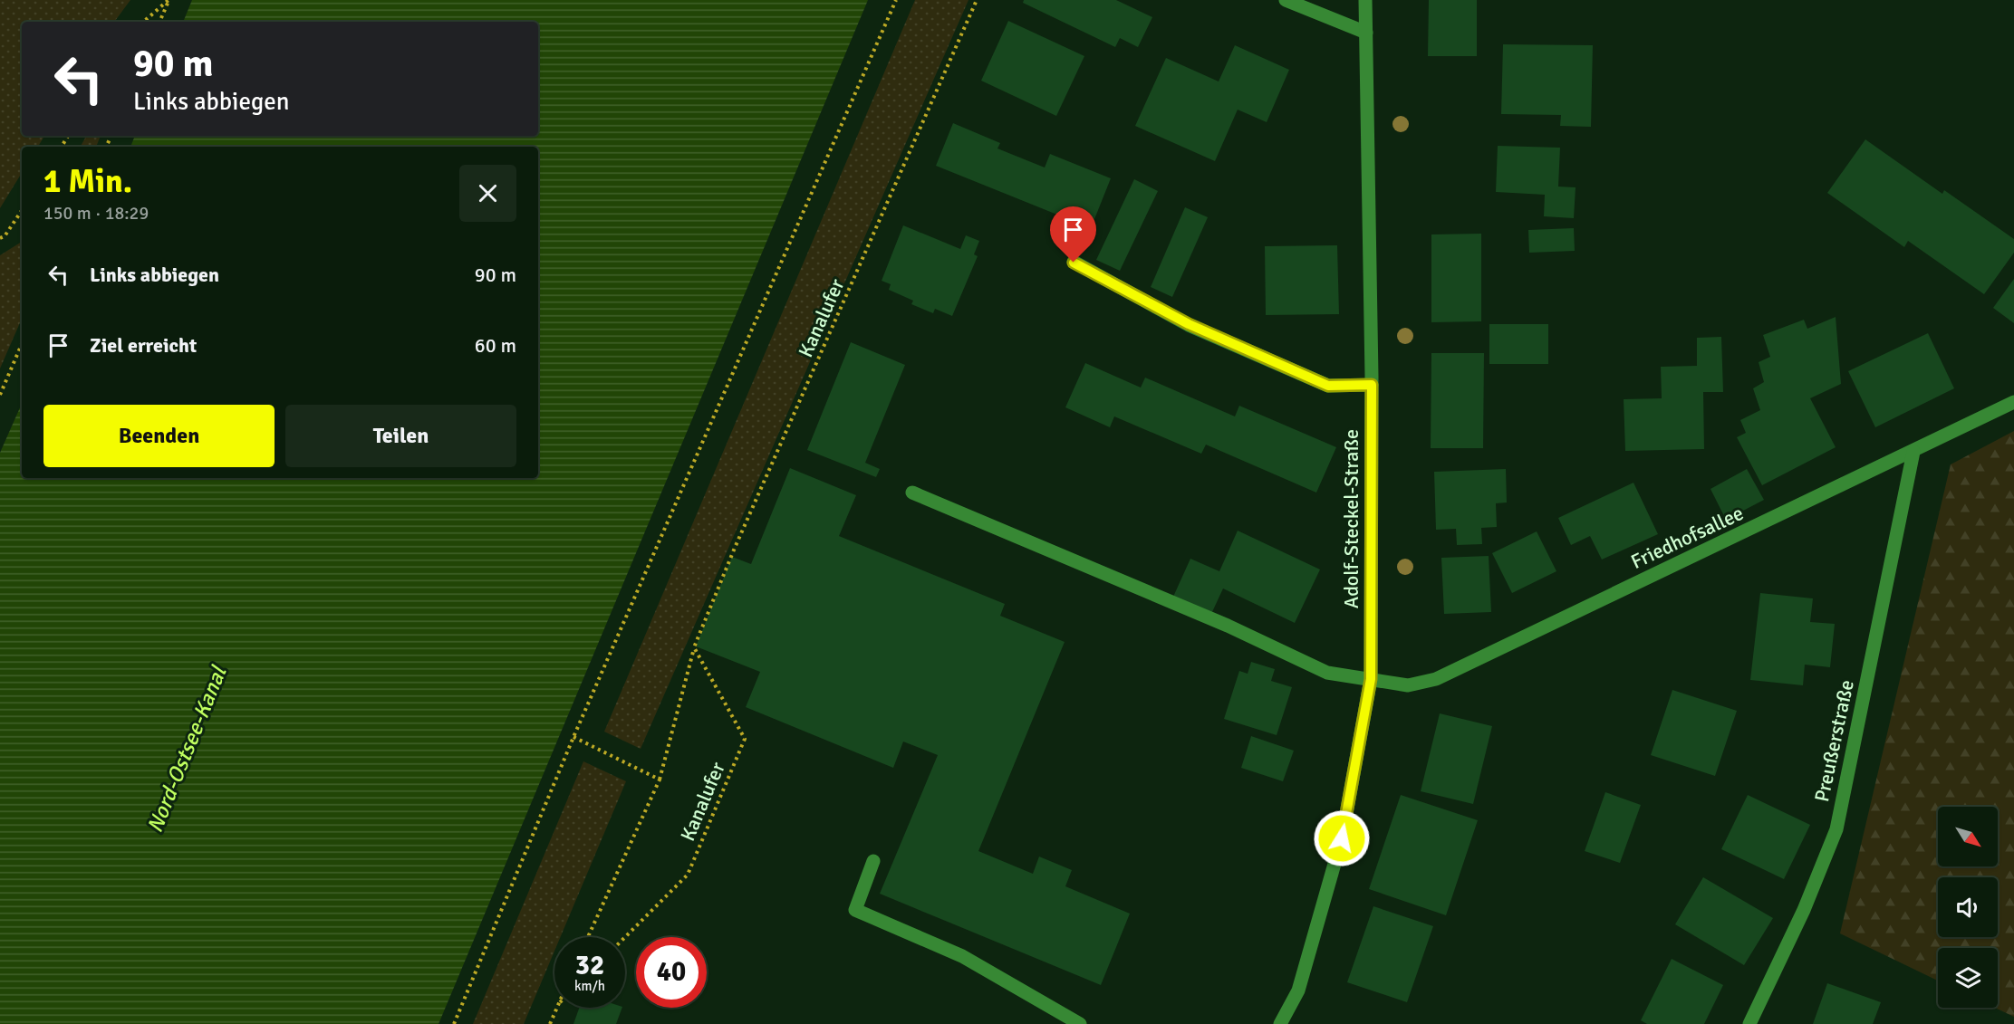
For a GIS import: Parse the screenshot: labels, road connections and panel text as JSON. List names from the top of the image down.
{
  "streets": {
    "street": ["Adolf-Steckel-Straße", "Friedhofsallee", "Preußerstraße"],
    "path": ["Kanalufer"]
  },
  "crossings": [
    ["Adolf-Steckel-Straße", "Friedhofsallee"],
    ["Friedhofsallee", "Preußerstraße"]
  ],
  "water": ["Nord-Ostsee-Kanal"],
  "north": "bottom right",
  "page": {
    "turn": ["90 m", "Links abbiegen"],
    "heading": ["1 Min.", "150 m · 18:29"],
    "list": [
      {
        "name": "Links abbiegen",
        "value": "90 m"
      },
      {
        "name": "Ziel erreicht",
        "value": "60 m"
      }
    ],
    "buttons": ["Beenden", "Teilen"],
    "speed": "32 km/h",
    "limit": "40"
  }
}
